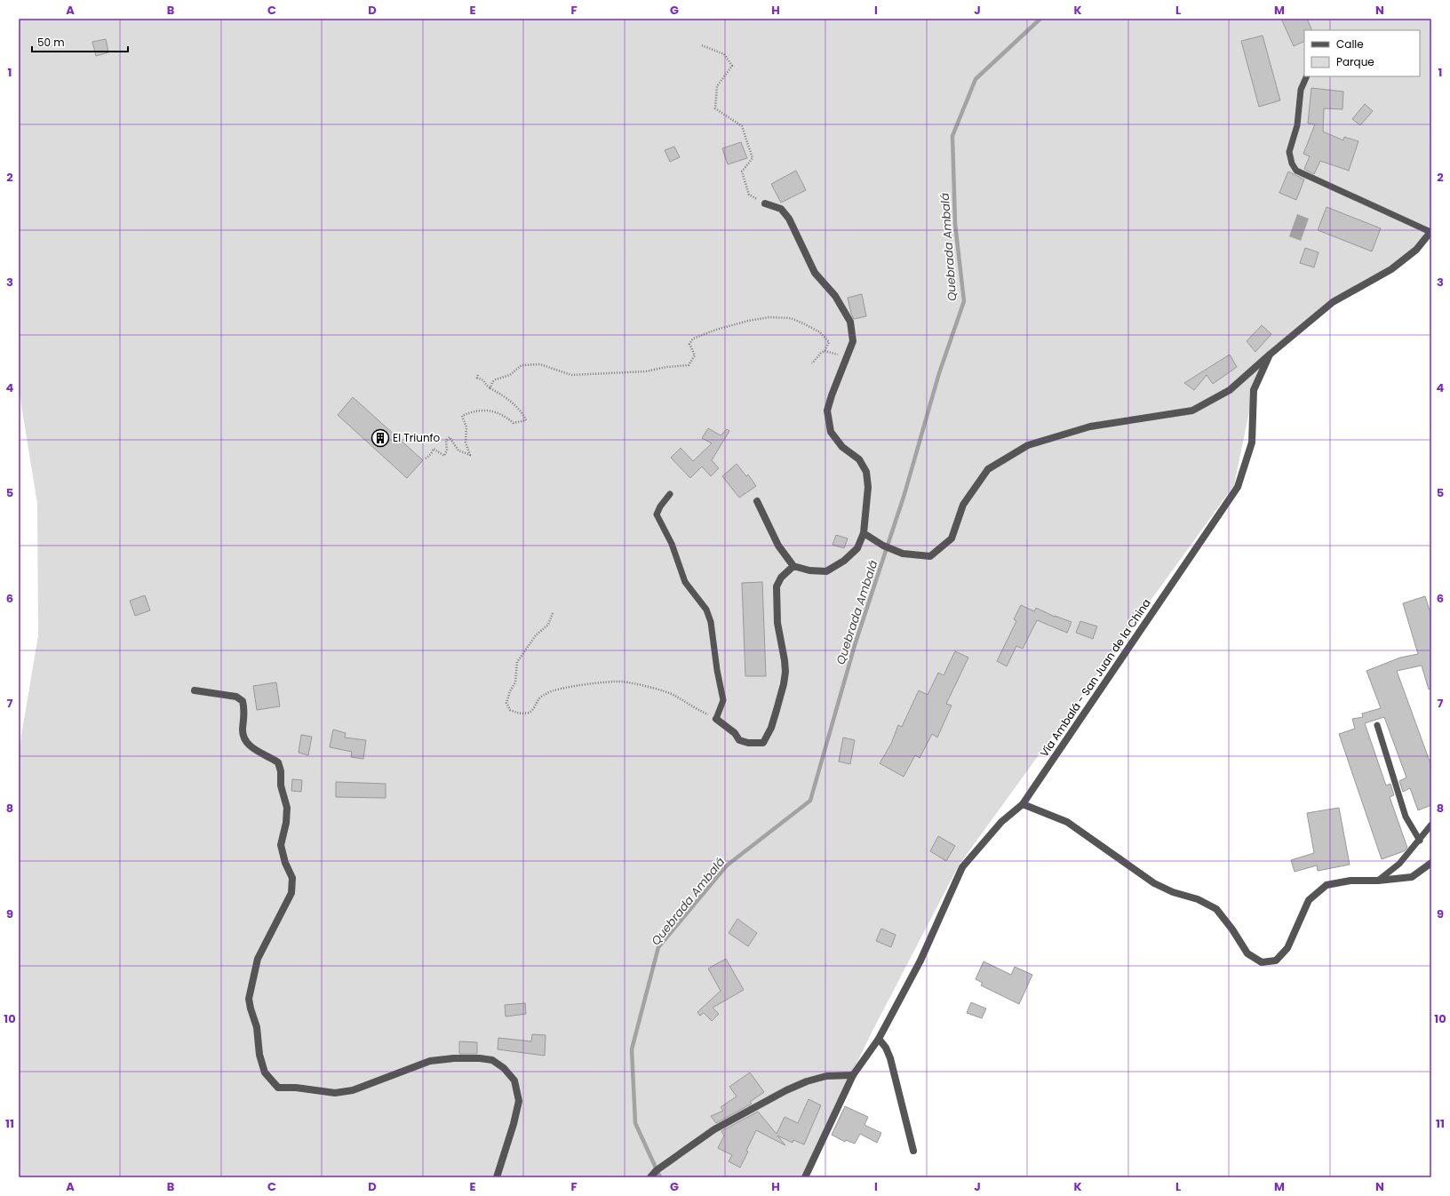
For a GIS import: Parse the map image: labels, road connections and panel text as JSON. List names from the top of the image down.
{
  "streets": {
    "street": ["Vía Ambalá - San Juan de la China"]
  },
  "water": ["Quebrada Ambalá"],
  "places": {
    "building": ["El Triunfo"]
  },
  "legend": ["Calle", "Parque"],
  "scale_bar": "50 m",
  "grid": {
    "columns": [
      "A",
      "B",
      "C",
      "D",
      "E",
      "F",
      "G",
      "H",
      "I",
      "J",
      "K",
      "L",
      "M",
      "N"
    ],
    "rows": [
      "1",
      "2",
      "3",
      "4",
      "5",
      "6",
      "7",
      "8",
      "9",
      "10",
      "11"
    ]
  }
}
